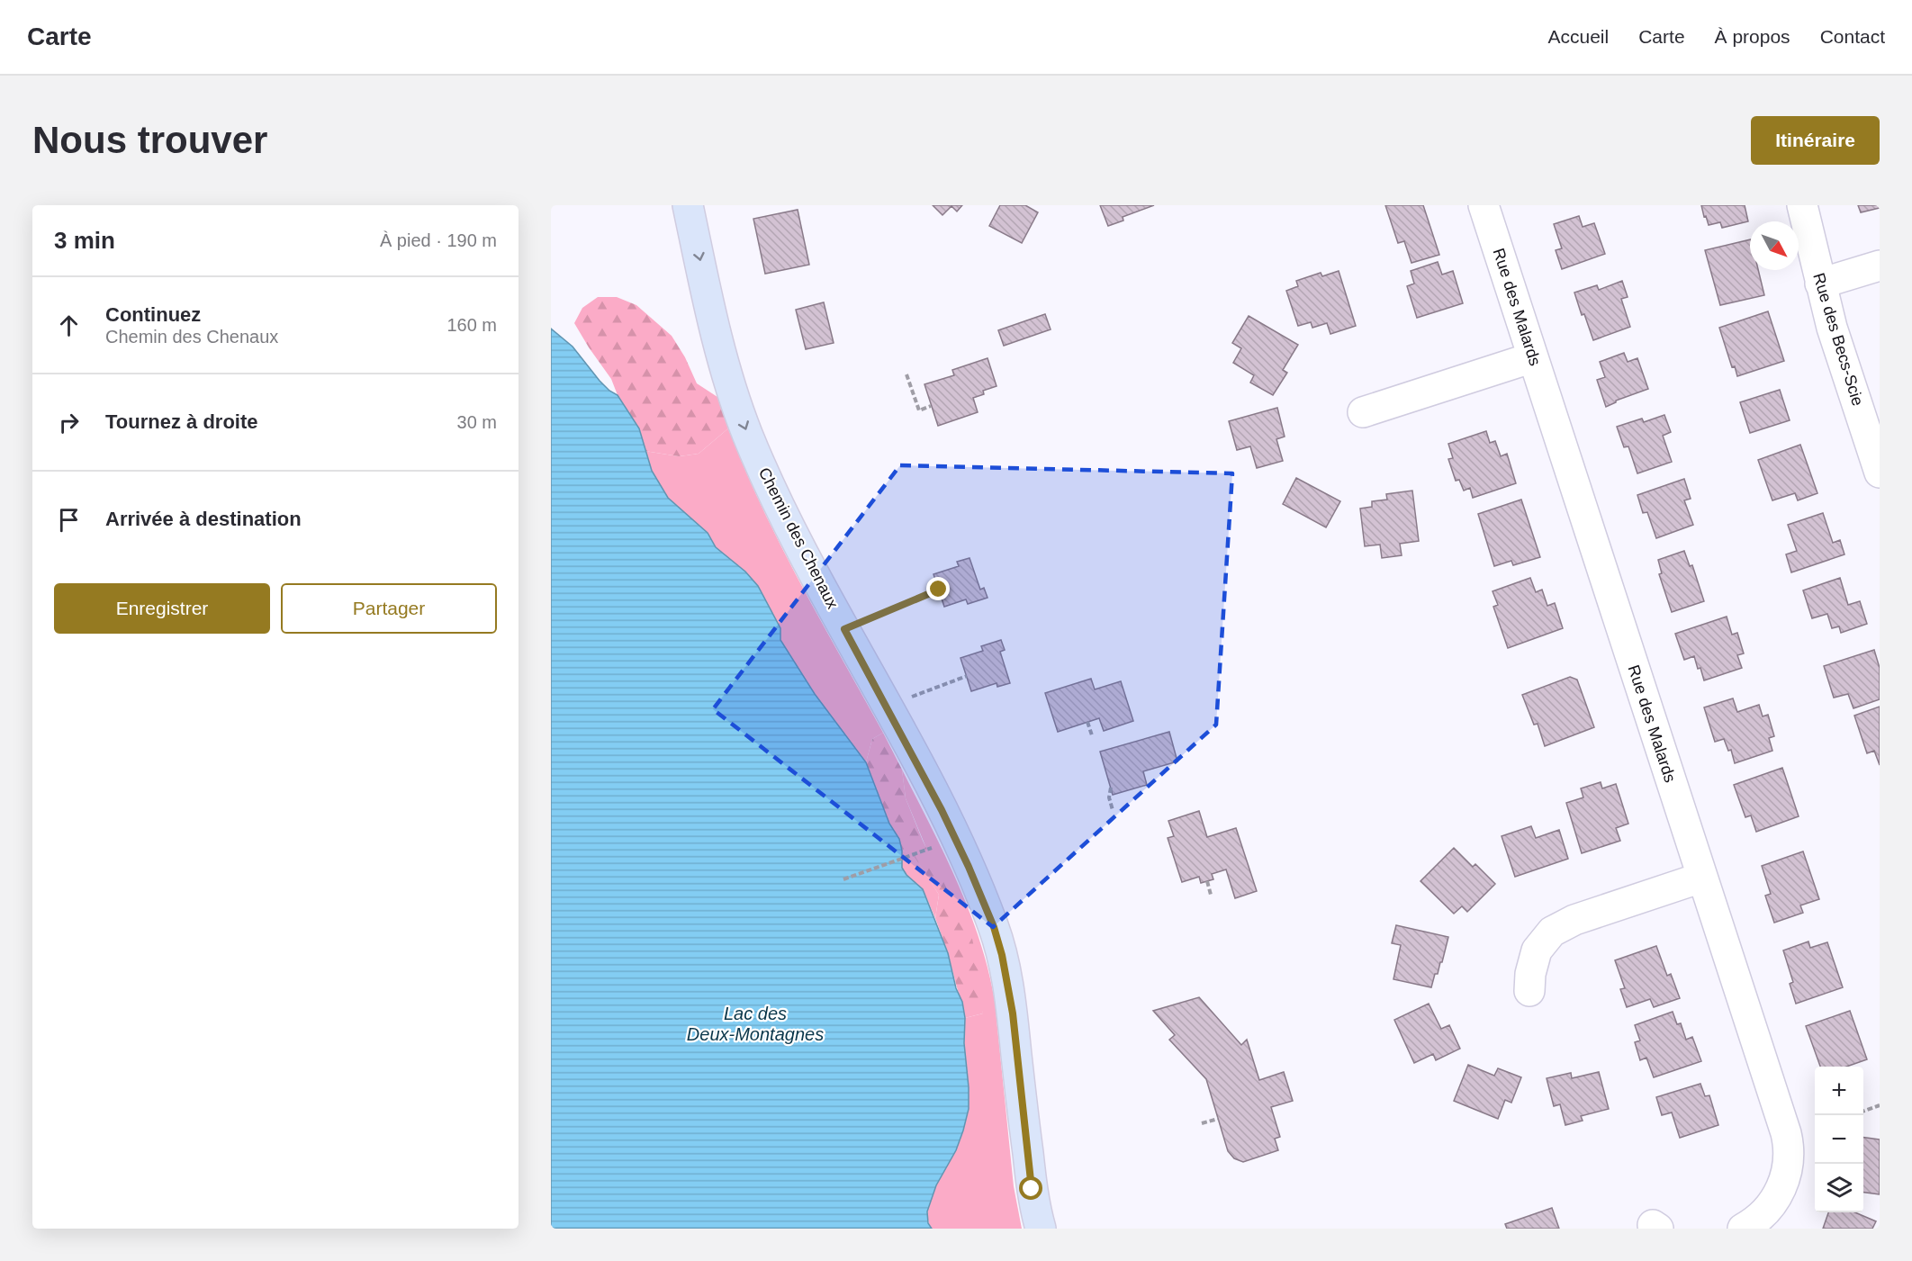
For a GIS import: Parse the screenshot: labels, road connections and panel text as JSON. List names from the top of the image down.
{
  "streets": {
    "street": ["Rue des Malards", "Rue des Becs-Scie", "Chemin des Chenaux"]
  },
  "one_way": ["Chemin des Chenaux"],
  "water": ["Lac des Deux-Montagnes"],
  "north": "bottom right",
  "page": {
    "header": "Carte",
    "nav": [
      "Accueil",
      "Carte",
      "À propos",
      "Contact"
    ],
    "buttons": [
      "Itinéraire",
      ["Enregistrer", "Partager"]
    ],
    "title": "Nous trouver",
    "heading": ["3 min", "À pied · 190 m"],
    "list": [
      ["Continuez", "Chemin des Chenaux", "160 m"],
      ["Tournez à droite", "30 m"],
      "Arrivée à destination"
    ],
    "map_buttons": ["+", "−"]
  }
}
